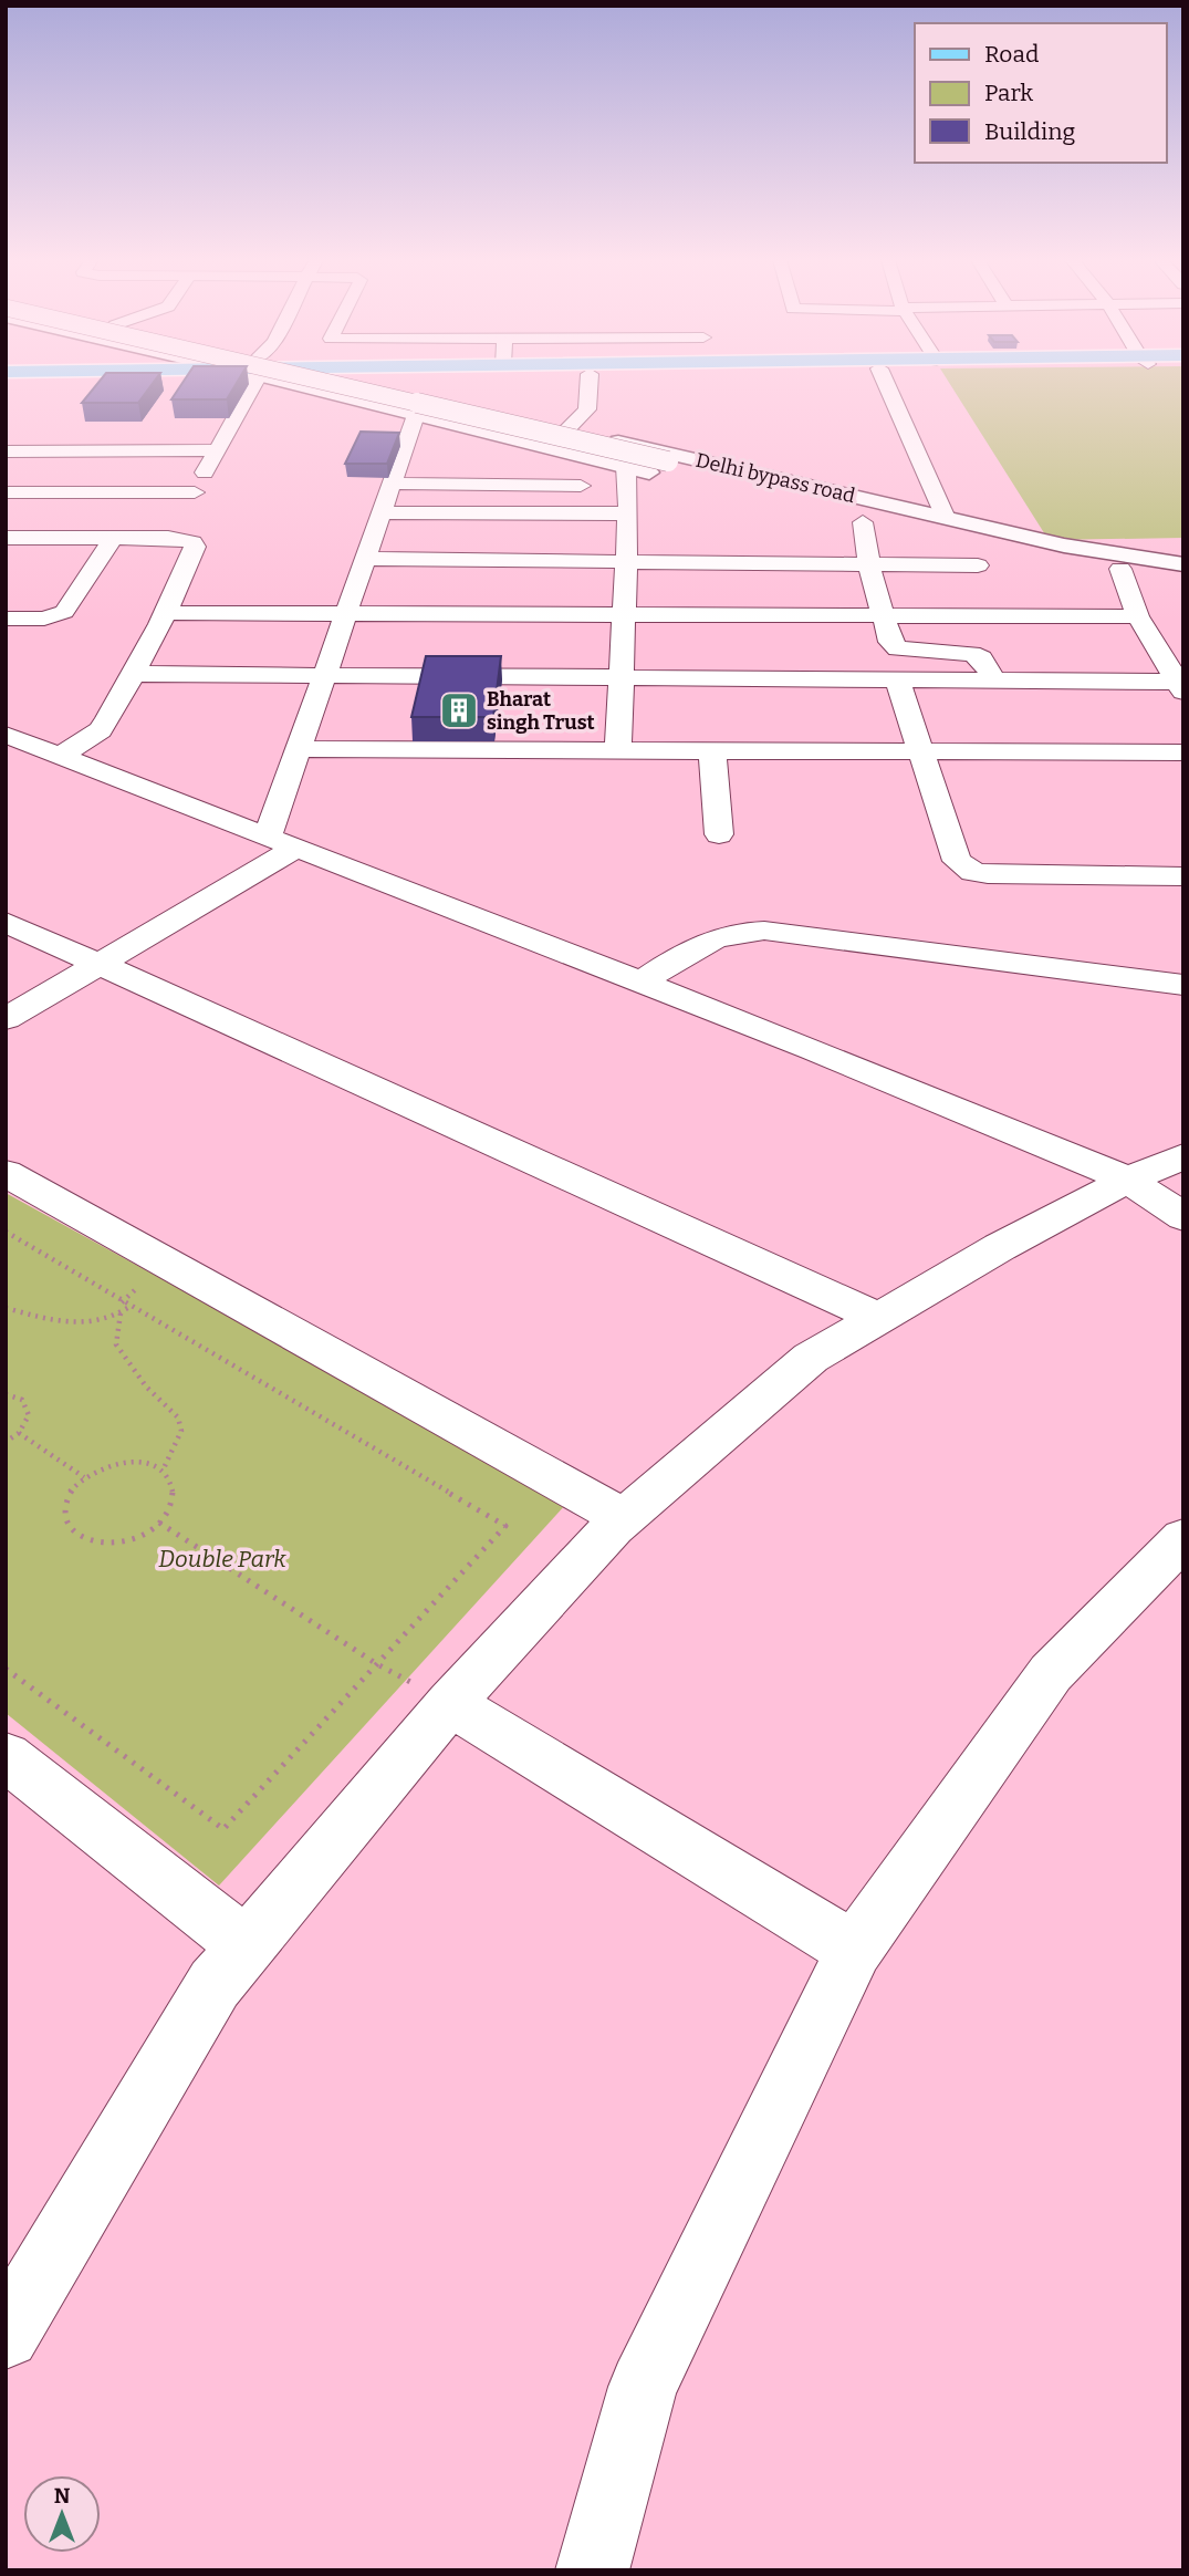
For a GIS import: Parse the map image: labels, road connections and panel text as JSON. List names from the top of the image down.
{
  "streets": {
    "main road": ["Delhi bypass road"]
  },
  "parks": ["Double Park"],
  "places": {
    "building": ["Bharat singh Trust"]
  },
  "legend": ["Road", "Park", "Building"],
  "north": "top"
}
